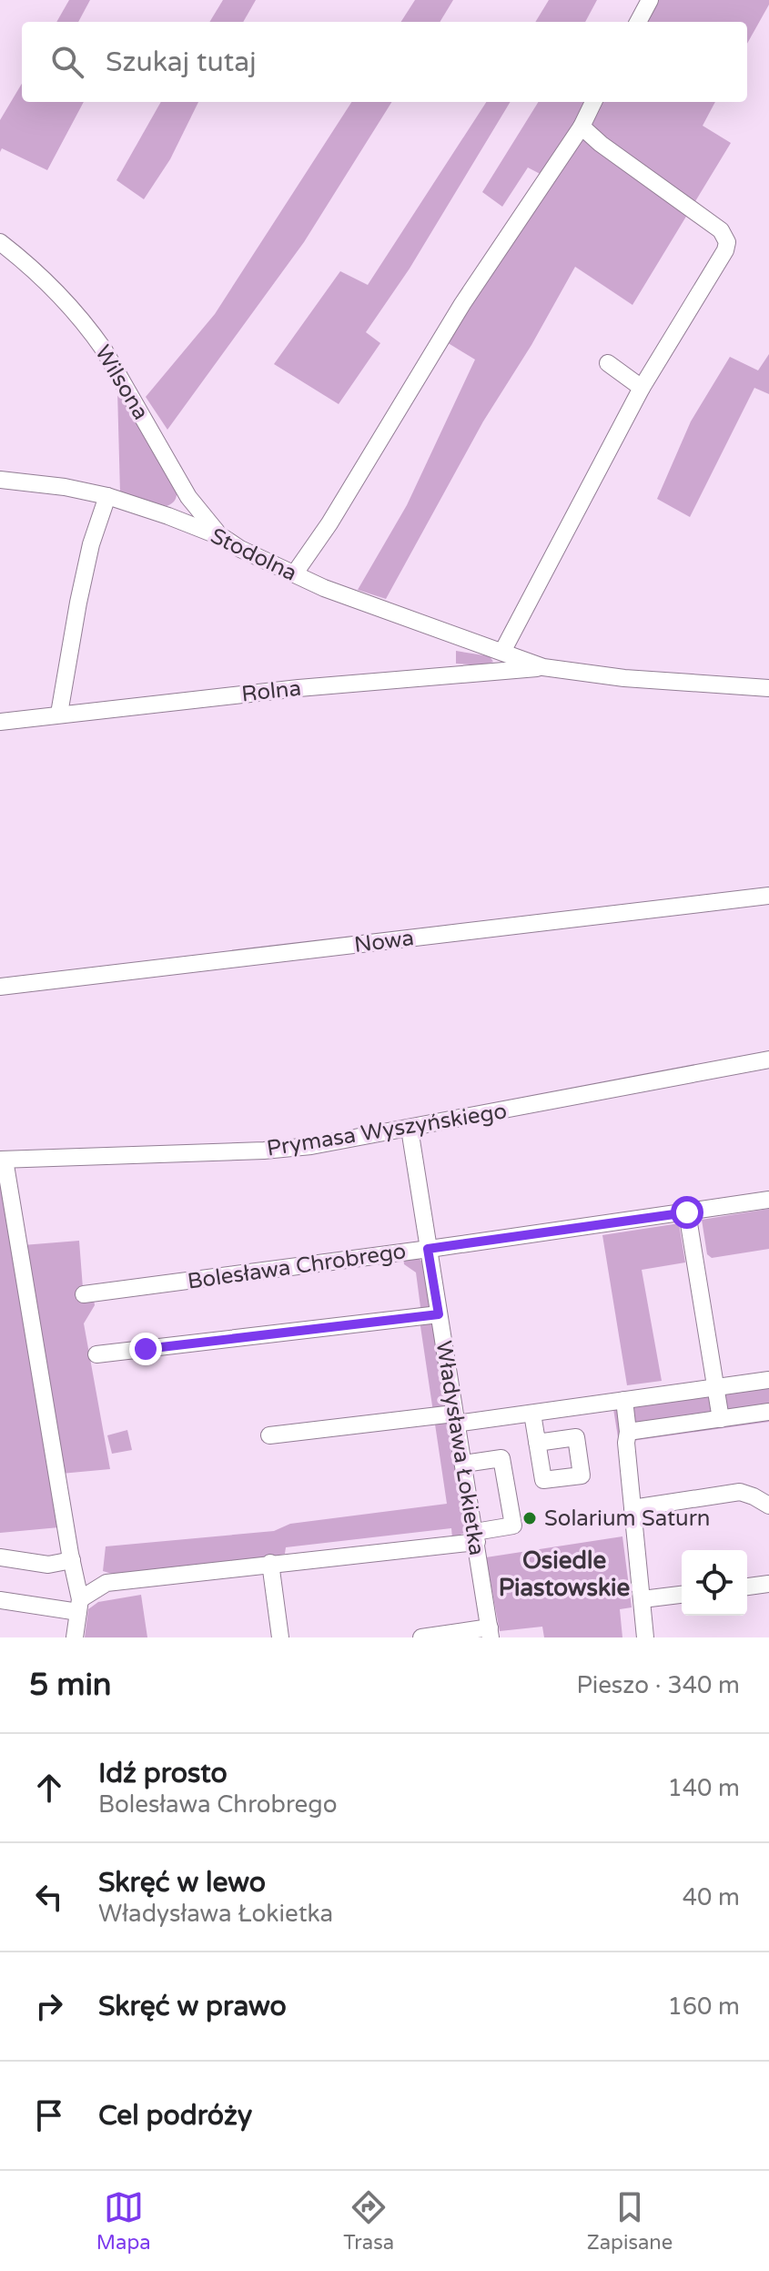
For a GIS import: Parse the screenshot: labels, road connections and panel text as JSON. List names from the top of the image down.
{
  "streets": {
    "street": [
      "Wilsona",
      "Stodolna",
      "Rolna",
      "Nowa",
      "Prymasa Wyszyńskiego",
      "Bolesława Chrobrego",
      "Władysława Łokietka"
    ]
  },
  "crossings": [
    ["Wilsona", "Stodolna"],
    ["Stodolna", "Rolna"],
    ["Prymasa Wyszyńskiego", "Władysława Łokietka"],
    ["Bolesława Chrobrego", "Władysława Łokietka"]
  ],
  "districts": ["Osiedle Piastowskie"],
  "places": ["Solarium Saturn"],
  "page": {
    "search": "Szukaj tutaj",
    "heading": ["5 min", "Pieszo · 340 m"],
    "list": [
      ["Idź prosto", "Bolesława Chrobrego", "140 m"],
      ["Skręć w lewo", "Władysława Łokietka", "40 m"],
      ["Skręć w prawo", "160 m"],
      "Cel podróży"
    ],
    "nav": ["Mapa", "Trasa", "Zapisane"]
  }
}
